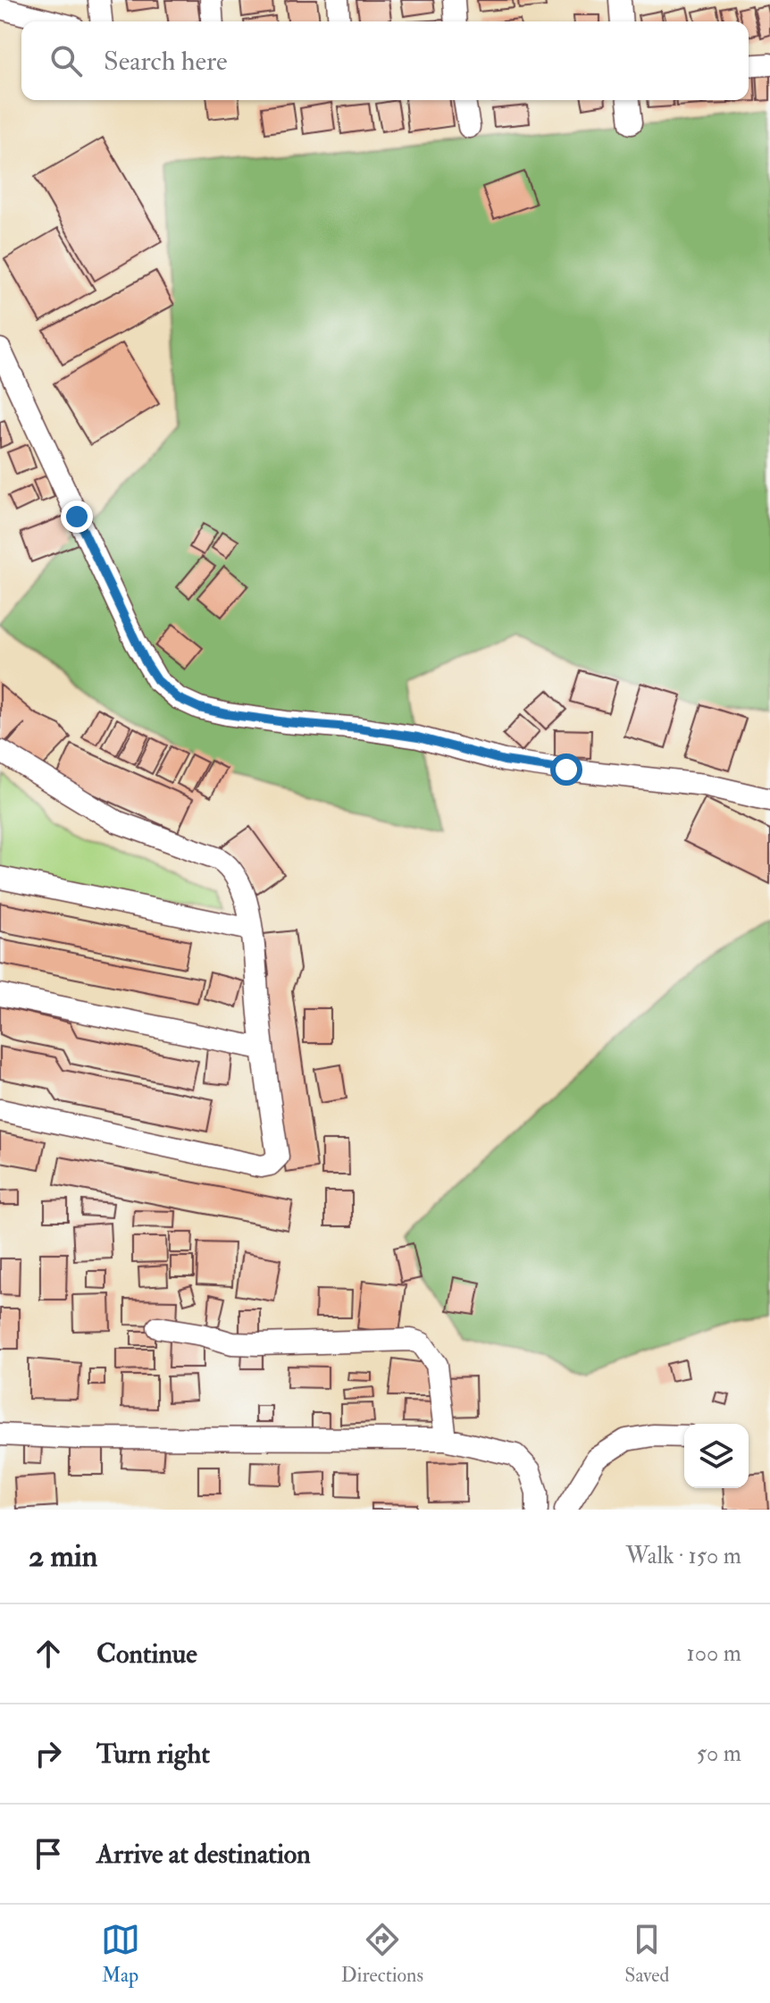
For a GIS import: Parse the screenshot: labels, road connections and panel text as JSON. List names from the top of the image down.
{
  "page": {
    "search": "Search here",
    "heading": ["2 min", "Walk · 150 m"],
    "list": [
      ["Continue", "100 m"],
      ["Turn right", "50 m"],
      "Arrive at destination"
    ],
    "nav": ["Map", "Directions", "Saved"]
  }
}
